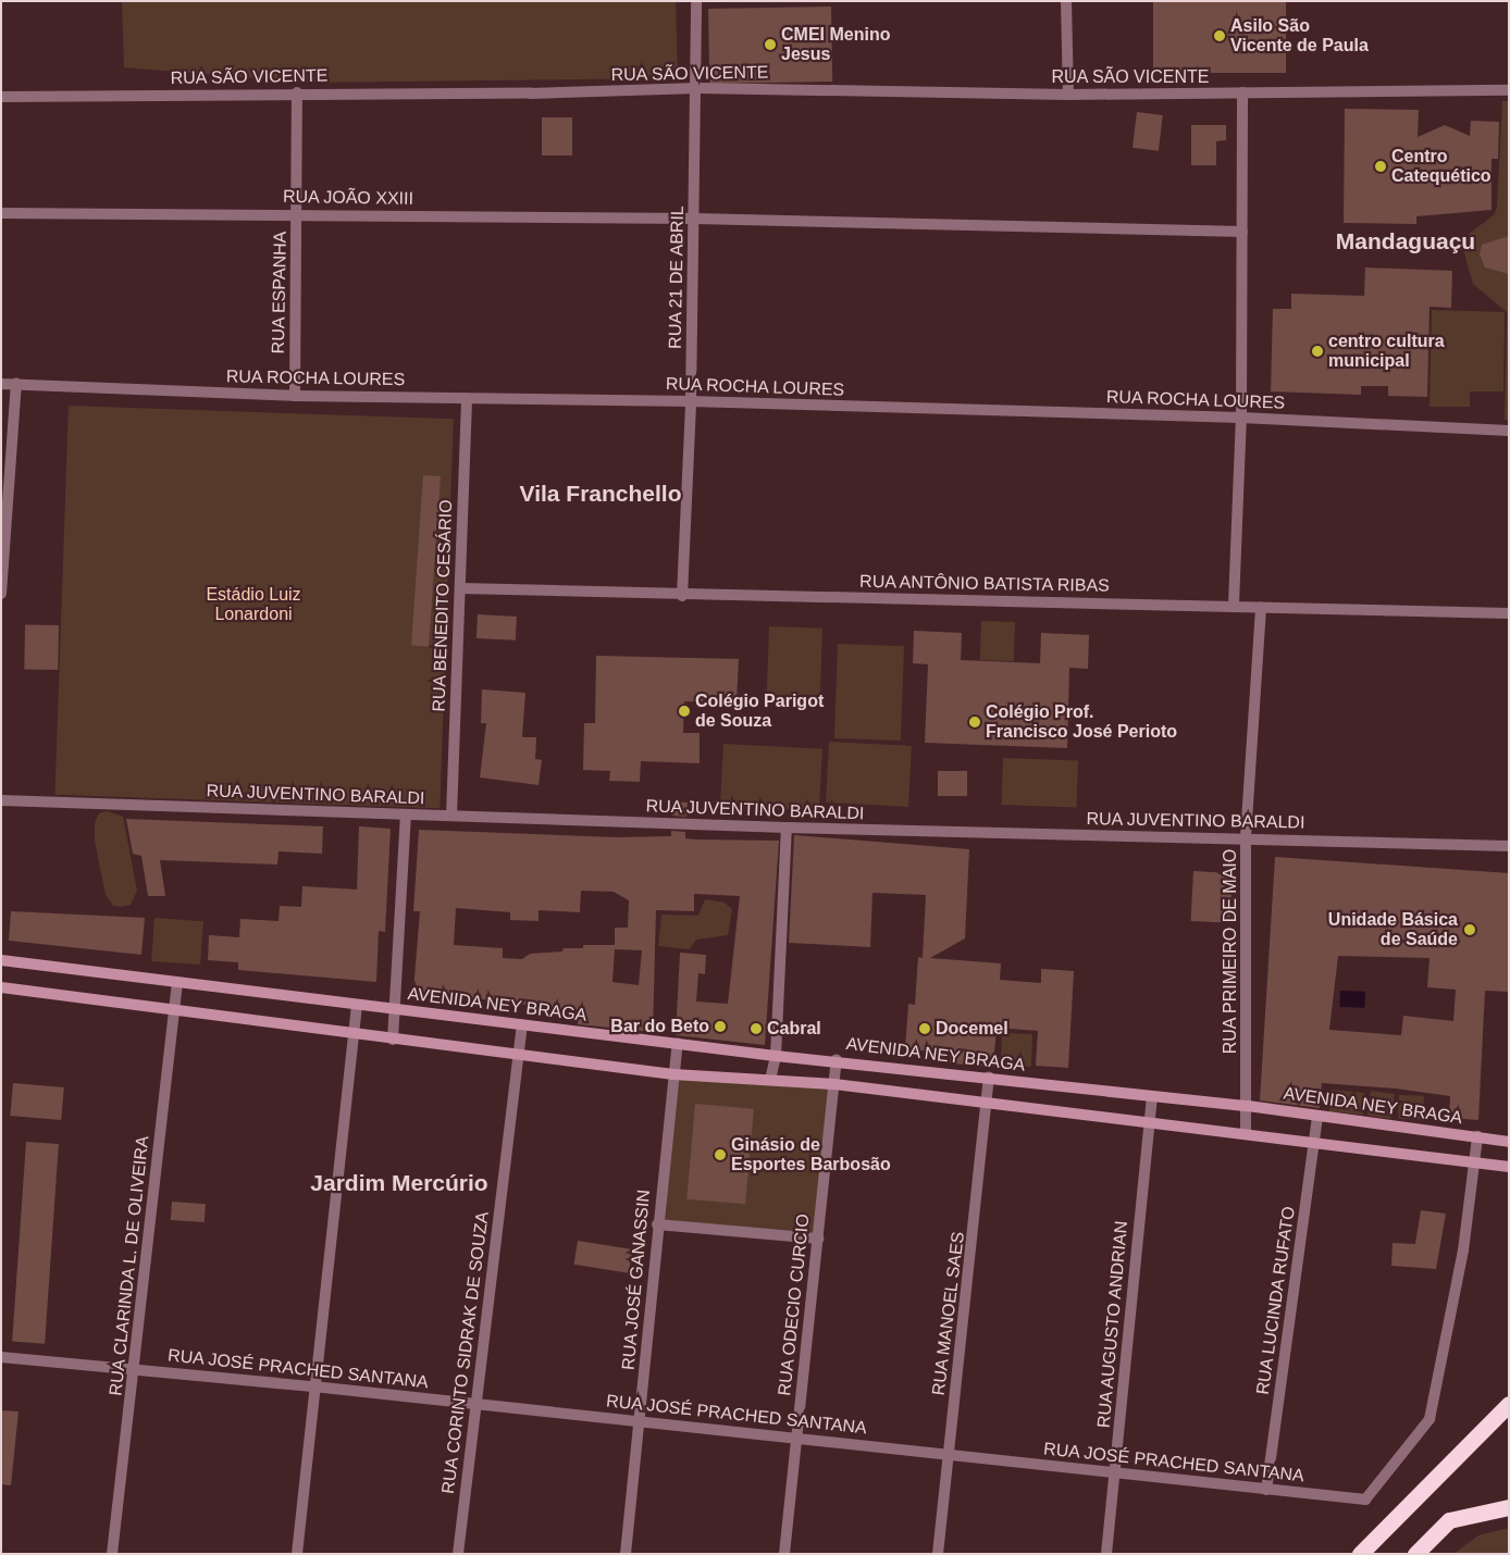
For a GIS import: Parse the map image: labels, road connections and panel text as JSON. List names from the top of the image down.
{
  "streets": {
    "street": [
      "RUA SÃO VICENTE",
      "RUA JOÃO XXIII",
      "RUA 21 DE ABRIL",
      "RUA ESPANHA",
      "RUA ROCHA LOURES",
      "RUA ANTÔNIO BATISTA RIBAS",
      "RUA BENEDITO CESÁRIO",
      "RUA JUVENTINO BARALDI",
      "RUA PRIMEIRO DE MAIO",
      "AVENIDA NEY BRAGA",
      "RUA CLARINDA L. DE OLIVEIRA",
      "RUA JOSÉ GANASSIN",
      "RUA LUCINDA RUFATO",
      "RUA ODECIO CURCIO",
      "RUA MANOEL SAES",
      "RUA AUGUSTO ANDRIAN",
      "RUA CORINTO SIDRAK DE SOUZA",
      "RUA JOSÉ PRACHED SANTANA"
    ]
  },
  "crossings": [
    ["RUA SÃO VICENTE", "RUA 21 DE ABRIL"],
    ["RUA SÃO VICENTE", "RUA ESPANHA"],
    ["RUA JOÃO XXIII", "RUA 21 DE ABRIL"],
    ["RUA JOÃO XXIII", "RUA ESPANHA"],
    ["RUA 21 DE ABRIL", "RUA ROCHA LOURES"],
    ["RUA 21 DE ABRIL", "RUA ANTÔNIO BATISTA RIBAS"],
    ["RUA ESPANHA", "RUA ROCHA LOURES"],
    ["RUA ROCHA LOURES", "RUA BENEDITO CESÁRIO"],
    ["RUA ANTÔNIO BATISTA RIBAS", "RUA BENEDITO CESÁRIO"],
    ["RUA ANTÔNIO BATISTA RIBAS", "RUA PRIMEIRO DE MAIO"],
    ["RUA BENEDITO CESÁRIO", "RUA JUVENTINO BARALDI"],
    ["RUA JUVENTINO BARALDI", "RUA PRIMEIRO DE MAIO"],
    ["RUA PRIMEIRO DE MAIO", "AVENIDA NEY BRAGA"],
    ["AVENIDA NEY BRAGA", "RUA CLARINDA L. DE OLIVEIRA"],
    ["AVENIDA NEY BRAGA", "RUA JOSÉ GANASSIN"],
    ["AVENIDA NEY BRAGA", "RUA LUCINDA RUFATO"],
    ["AVENIDA NEY BRAGA", "RUA ODECIO CURCIO"],
    ["AVENIDA NEY BRAGA", "RUA MANOEL SAES"],
    ["AVENIDA NEY BRAGA", "RUA AUGUSTO ANDRIAN"],
    ["AVENIDA NEY BRAGA", "RUA CORINTO SIDRAK DE SOUZA"],
    ["RUA CLARINDA L. DE OLIVEIRA", "RUA JOSÉ PRACHED SANTANA"],
    ["RUA JOSÉ GANASSIN", "RUA JOSÉ PRACHED SANTANA"],
    ["RUA LUCINDA RUFATO", "RUA JOSÉ PRACHED SANTANA"],
    ["RUA ODECIO CURCIO", "RUA JOSÉ PRACHED SANTANA"],
    ["RUA MANOEL SAES", "RUA JOSÉ PRACHED SANTANA"],
    ["RUA AUGUSTO ANDRIAN", "RUA JOSÉ PRACHED SANTANA"],
    ["RUA CORINTO SIDRAK DE SOUZA", "RUA JOSÉ PRACHED SANTANA"]
  ],
  "districts": ["Mandaguaçu", "Vila Franchello", "Jardim Mercúrio"],
  "parks": ["Estádio Luiz Lonardoni"],
  "places": [
    "Asilo São Vicente de Paula",
    "CMEI Menino Jesus",
    "Centro Catequético",
    "centro cultura municipal",
    "Colégio Parigot de Souza",
    "Colégio Prof. Francisco José Perioto",
    "Unidade Básica de Saúde",
    "Bar do Beto",
    "Cabral",
    "Docemel",
    "Ginásio de Esportes Barbosão"
  ]
}
